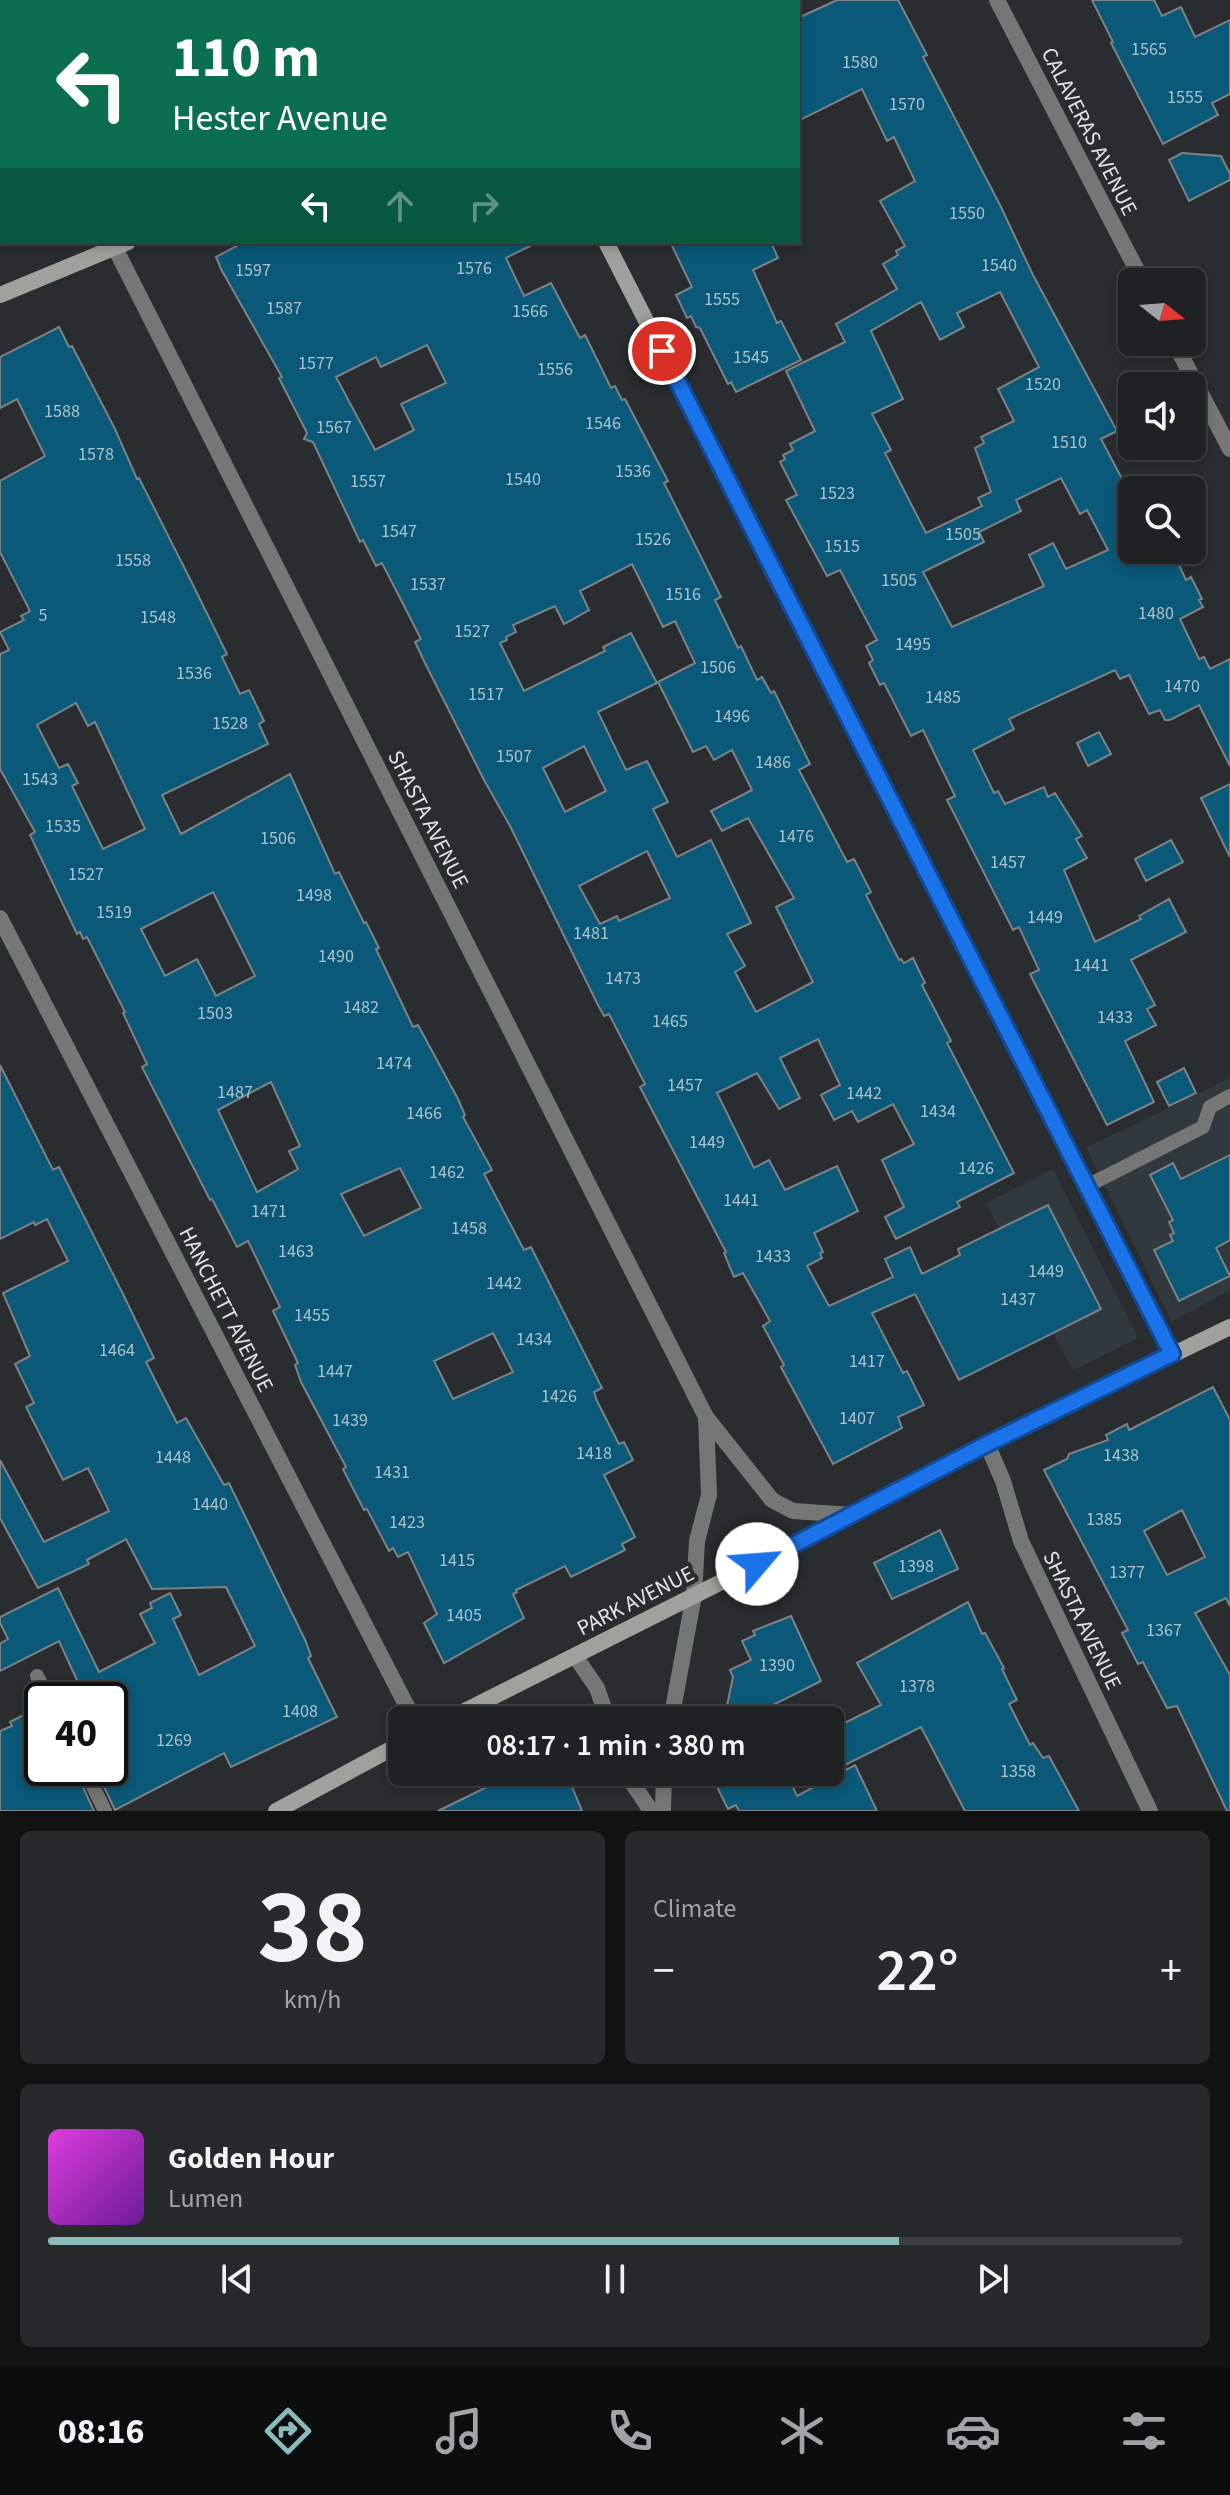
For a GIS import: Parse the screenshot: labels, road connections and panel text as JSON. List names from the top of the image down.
{
  "streets": {
    "street": [
      "CALAVERAS AVENUE",
      "SHASTA AVENUE",
      "HANCHETT AVENUE",
      "PARK AVENUE"
    ]
  },
  "crossings": [
    ["SHASTA AVENUE", "PARK AVENUE"]
  ],
  "house_numbers": [
    "1565",
    "1580",
    "1555",
    "1570",
    "1550",
    "1540",
    "1576",
    "1597",
    "1555",
    "1587",
    "1566",
    "1545",
    "1577",
    "1556",
    "1520",
    "1588",
    "1546",
    "1567",
    "1510",
    "1578",
    "1536",
    "1540",
    "1557",
    "1523",
    "1547",
    "1505",
    "1526",
    "1515",
    "1558",
    "1505",
    "1537",
    "1516",
    "1480",
    "5",
    "1548",
    "1527",
    "1495",
    "1506",
    "1536",
    "1470",
    "1517",
    "1485",
    "1496",
    "1528",
    "1507",
    "1486",
    "1543",
    "1535",
    "1476",
    "1506",
    "1457",
    "1527",
    "1498",
    "1519",
    "1449",
    "1481",
    "1490",
    "1441",
    "1473",
    "1482",
    "1503",
    "1433",
    "1465",
    "1474",
    "1457",
    "1487",
    "1442",
    "1434",
    "1466",
    "1449",
    "1426",
    "1462",
    "1441",
    "1471",
    "1458",
    "1463",
    "1433",
    "1449",
    "1442",
    "1437",
    "1455",
    "1434",
    "1464",
    "1417",
    "1447",
    "1426",
    "1407",
    "1439",
    "1418",
    "1438",
    "1448",
    "1431",
    "1440",
    "1385",
    "1423",
    "1415",
    "1398",
    "1377",
    "1405",
    "1367",
    "1390",
    "1378",
    "1408",
    "1269",
    "1358"
  ],
  "north": "right",
  "page": {
    "turn": ["110 m", "Hester Avenue"],
    "limit": "40",
    "trip": "08:17 · 1 min · 380 m",
    "tile": [
      ["38", "km/h"],
      "Climate"
    ],
    "heat": ["−", "22°", "+"],
    "song": ["Golden Hour", "Lumen"],
    "tabs": "08:16"
  }
}
